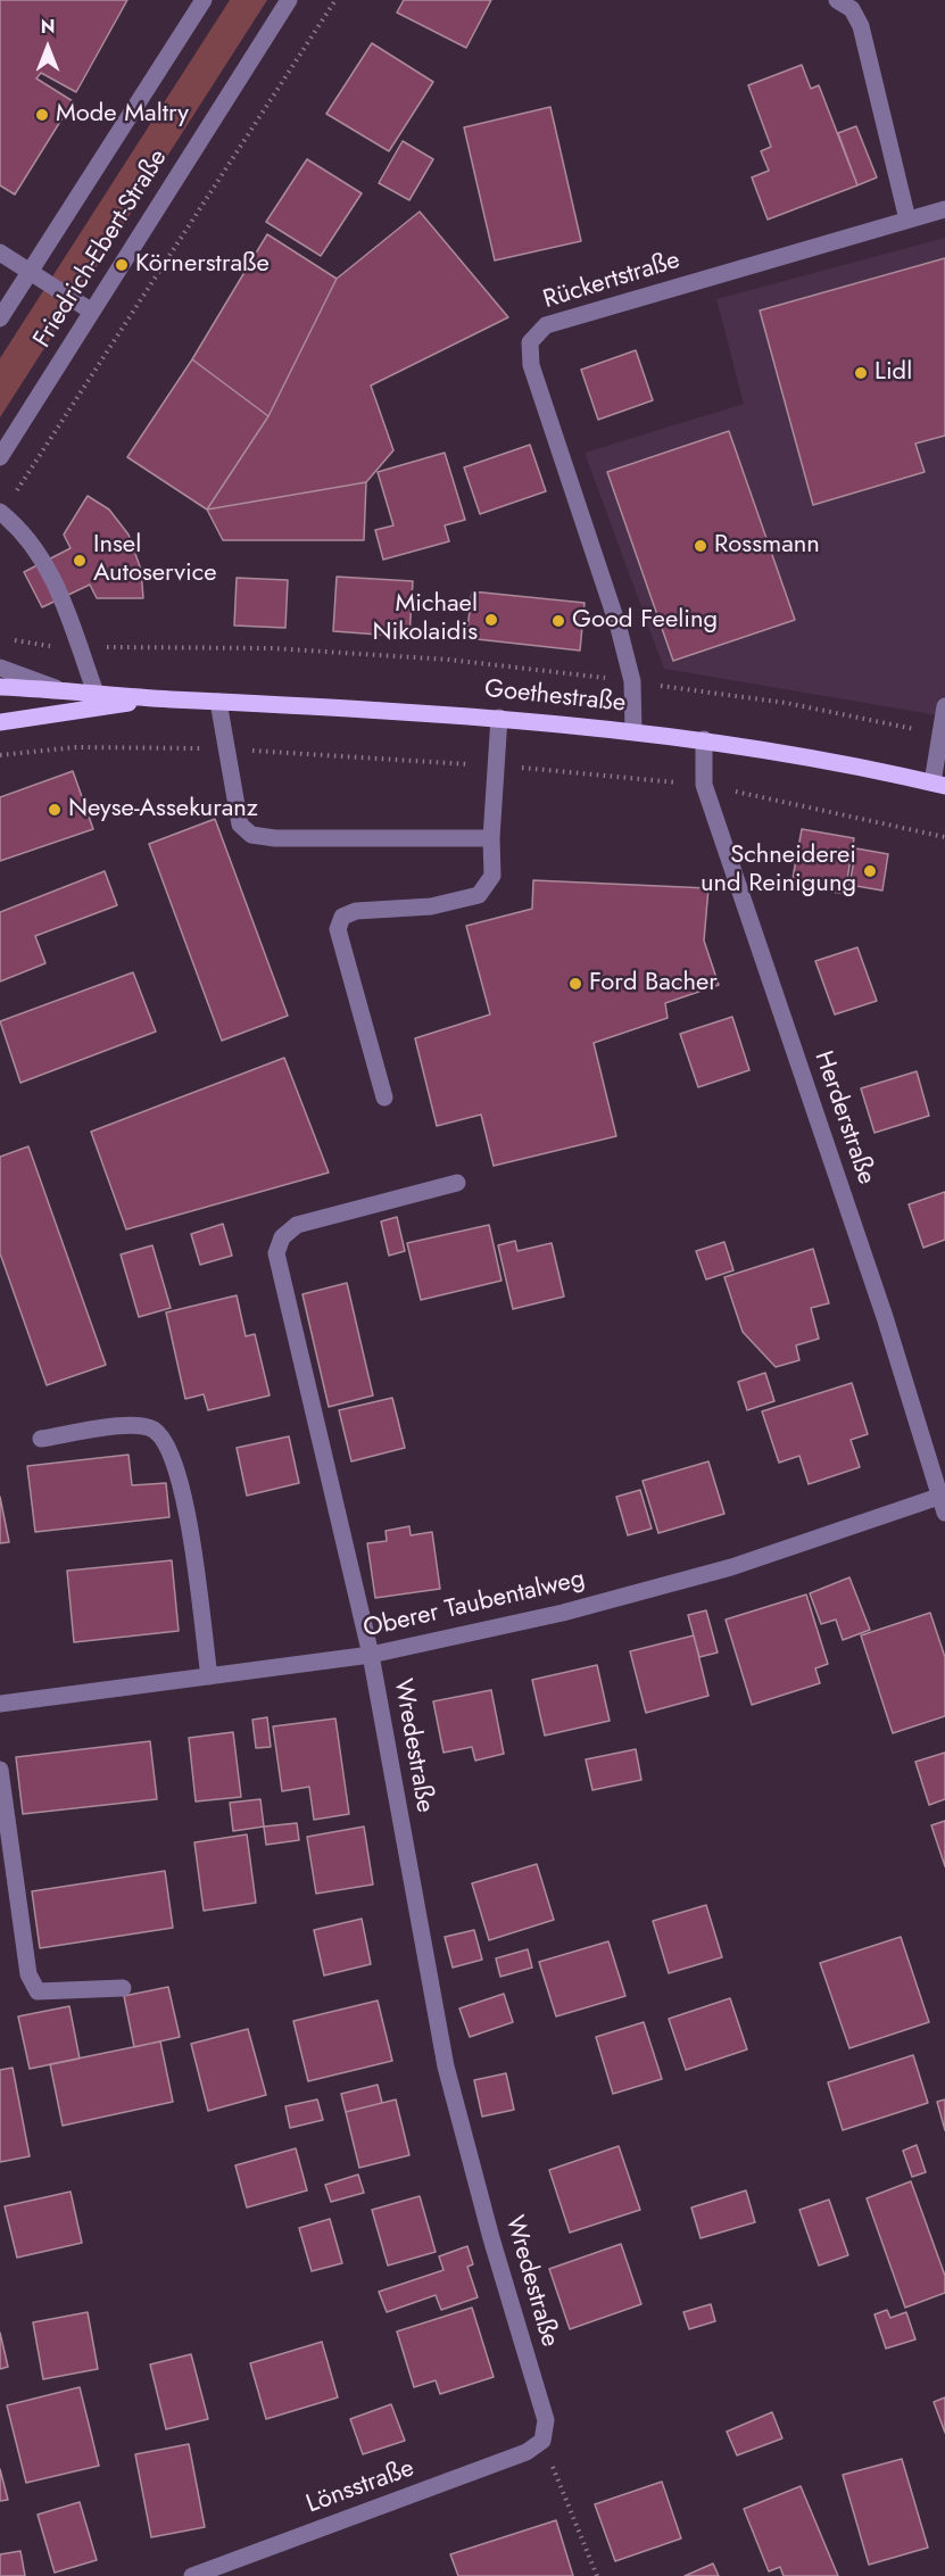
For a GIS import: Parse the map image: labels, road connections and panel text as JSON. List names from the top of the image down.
{
  "streets": {
    "main road": ["Goethestraße"],
    "street": [
      "Friedrich-Ebert-Straße",
      "Rückertstraße",
      "Herderstraße",
      "Oberer Taubentalweg",
      "Wredestraße",
      "Lönsstraße"
    ]
  },
  "crossings": [
    ["Rückertstraße", "Goethestraße"],
    ["Goethestraße", "Herderstraße"],
    ["Herderstraße", "Oberer Taubentalweg"],
    ["Oberer Taubentalweg", "Wredestraße"],
    ["Wredestraße", "Lönsstraße"]
  ],
  "places": [
    "Mode Maltry",
    "Körnerstraße",
    "Lidl",
    "Rossmann",
    "Insel Autoservice",
    "Michael Nikolaidis",
    "Good Feeling",
    "Neyse-Assekuranz",
    "Schneiderei und Reinigung",
    "Ford Bacher"
  ],
  "north": "top"
}
